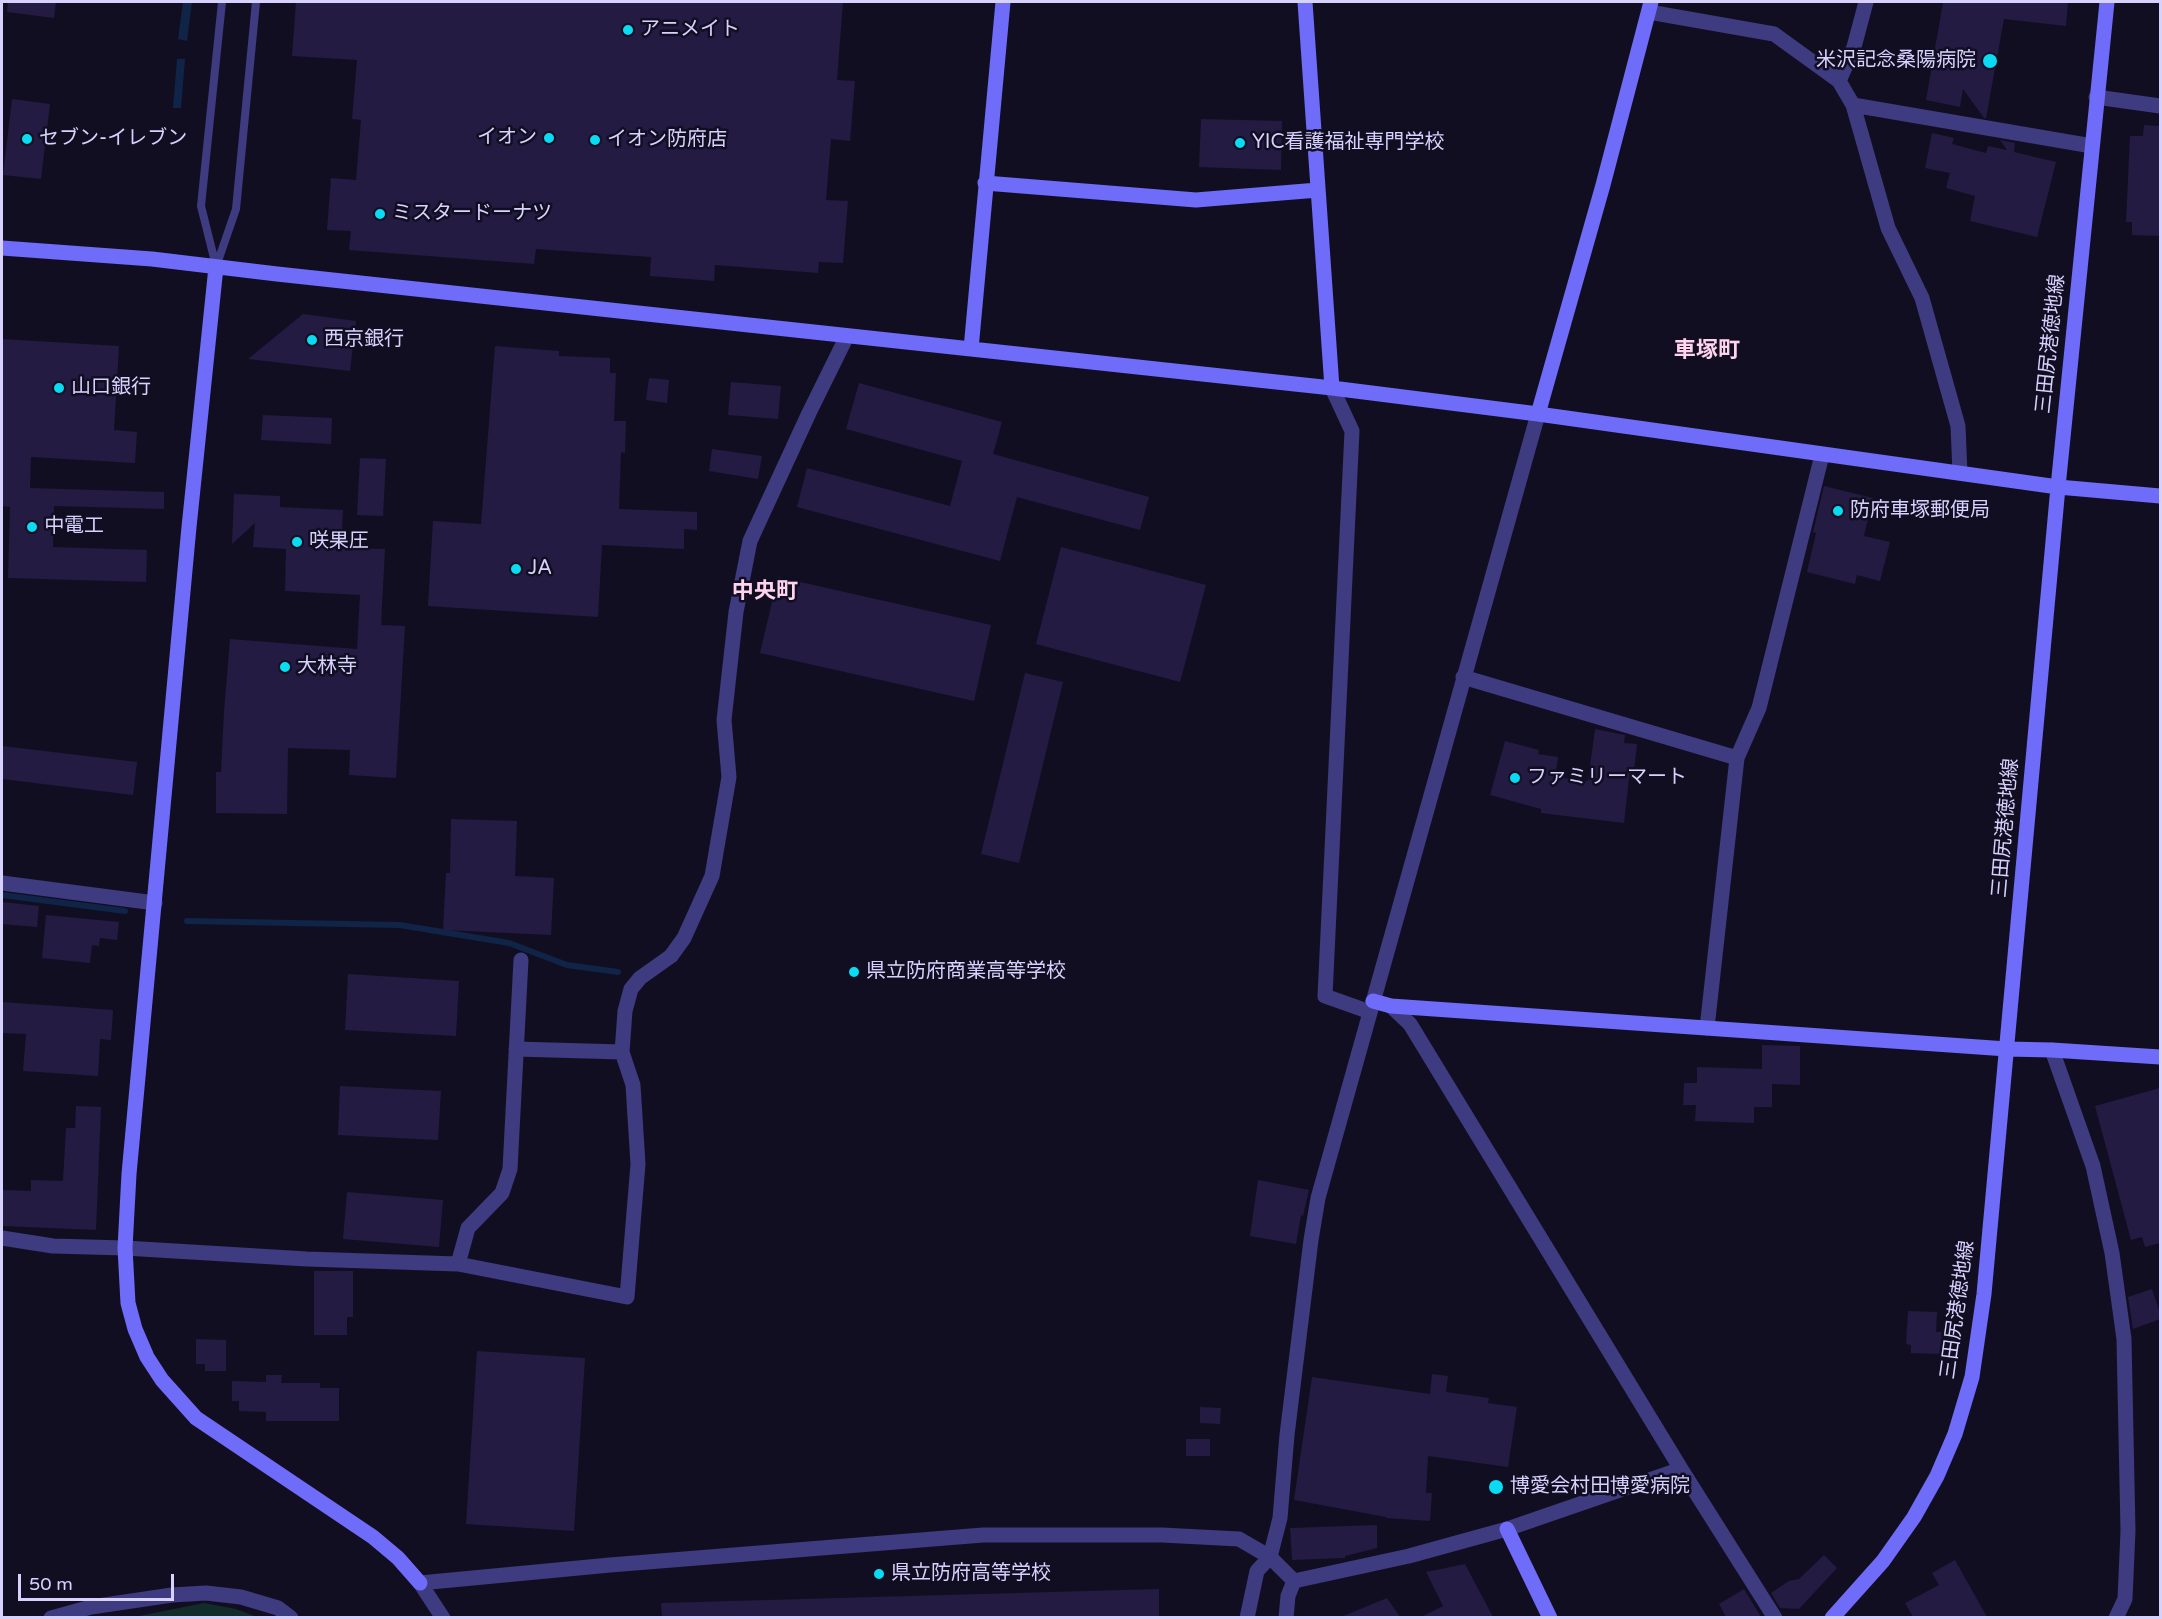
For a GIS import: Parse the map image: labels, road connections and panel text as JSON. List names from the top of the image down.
{
  "streets": {
    "street": ["三田尻港徳地線"]
  },
  "districts": ["車塚町", "中央町"],
  "places": [
    "アニメイト",
    "米沢記念桑陽病院",
    "イオン",
    "セブン-イレブン",
    "イオン防府店",
    "YIC看護福祉専門学校",
    "ミスタードーナツ",
    "西京銀行",
    "山口銀行",
    "防府車塚郵便局",
    "中電工",
    "咲果圧",
    "JA",
    "大林寺",
    "ファミリーマート",
    "県立防府商業高等学校",
    "博愛会村田博愛病院",
    "県立防府高等学校"
  ],
  "scale_bar": "50 m"
}
